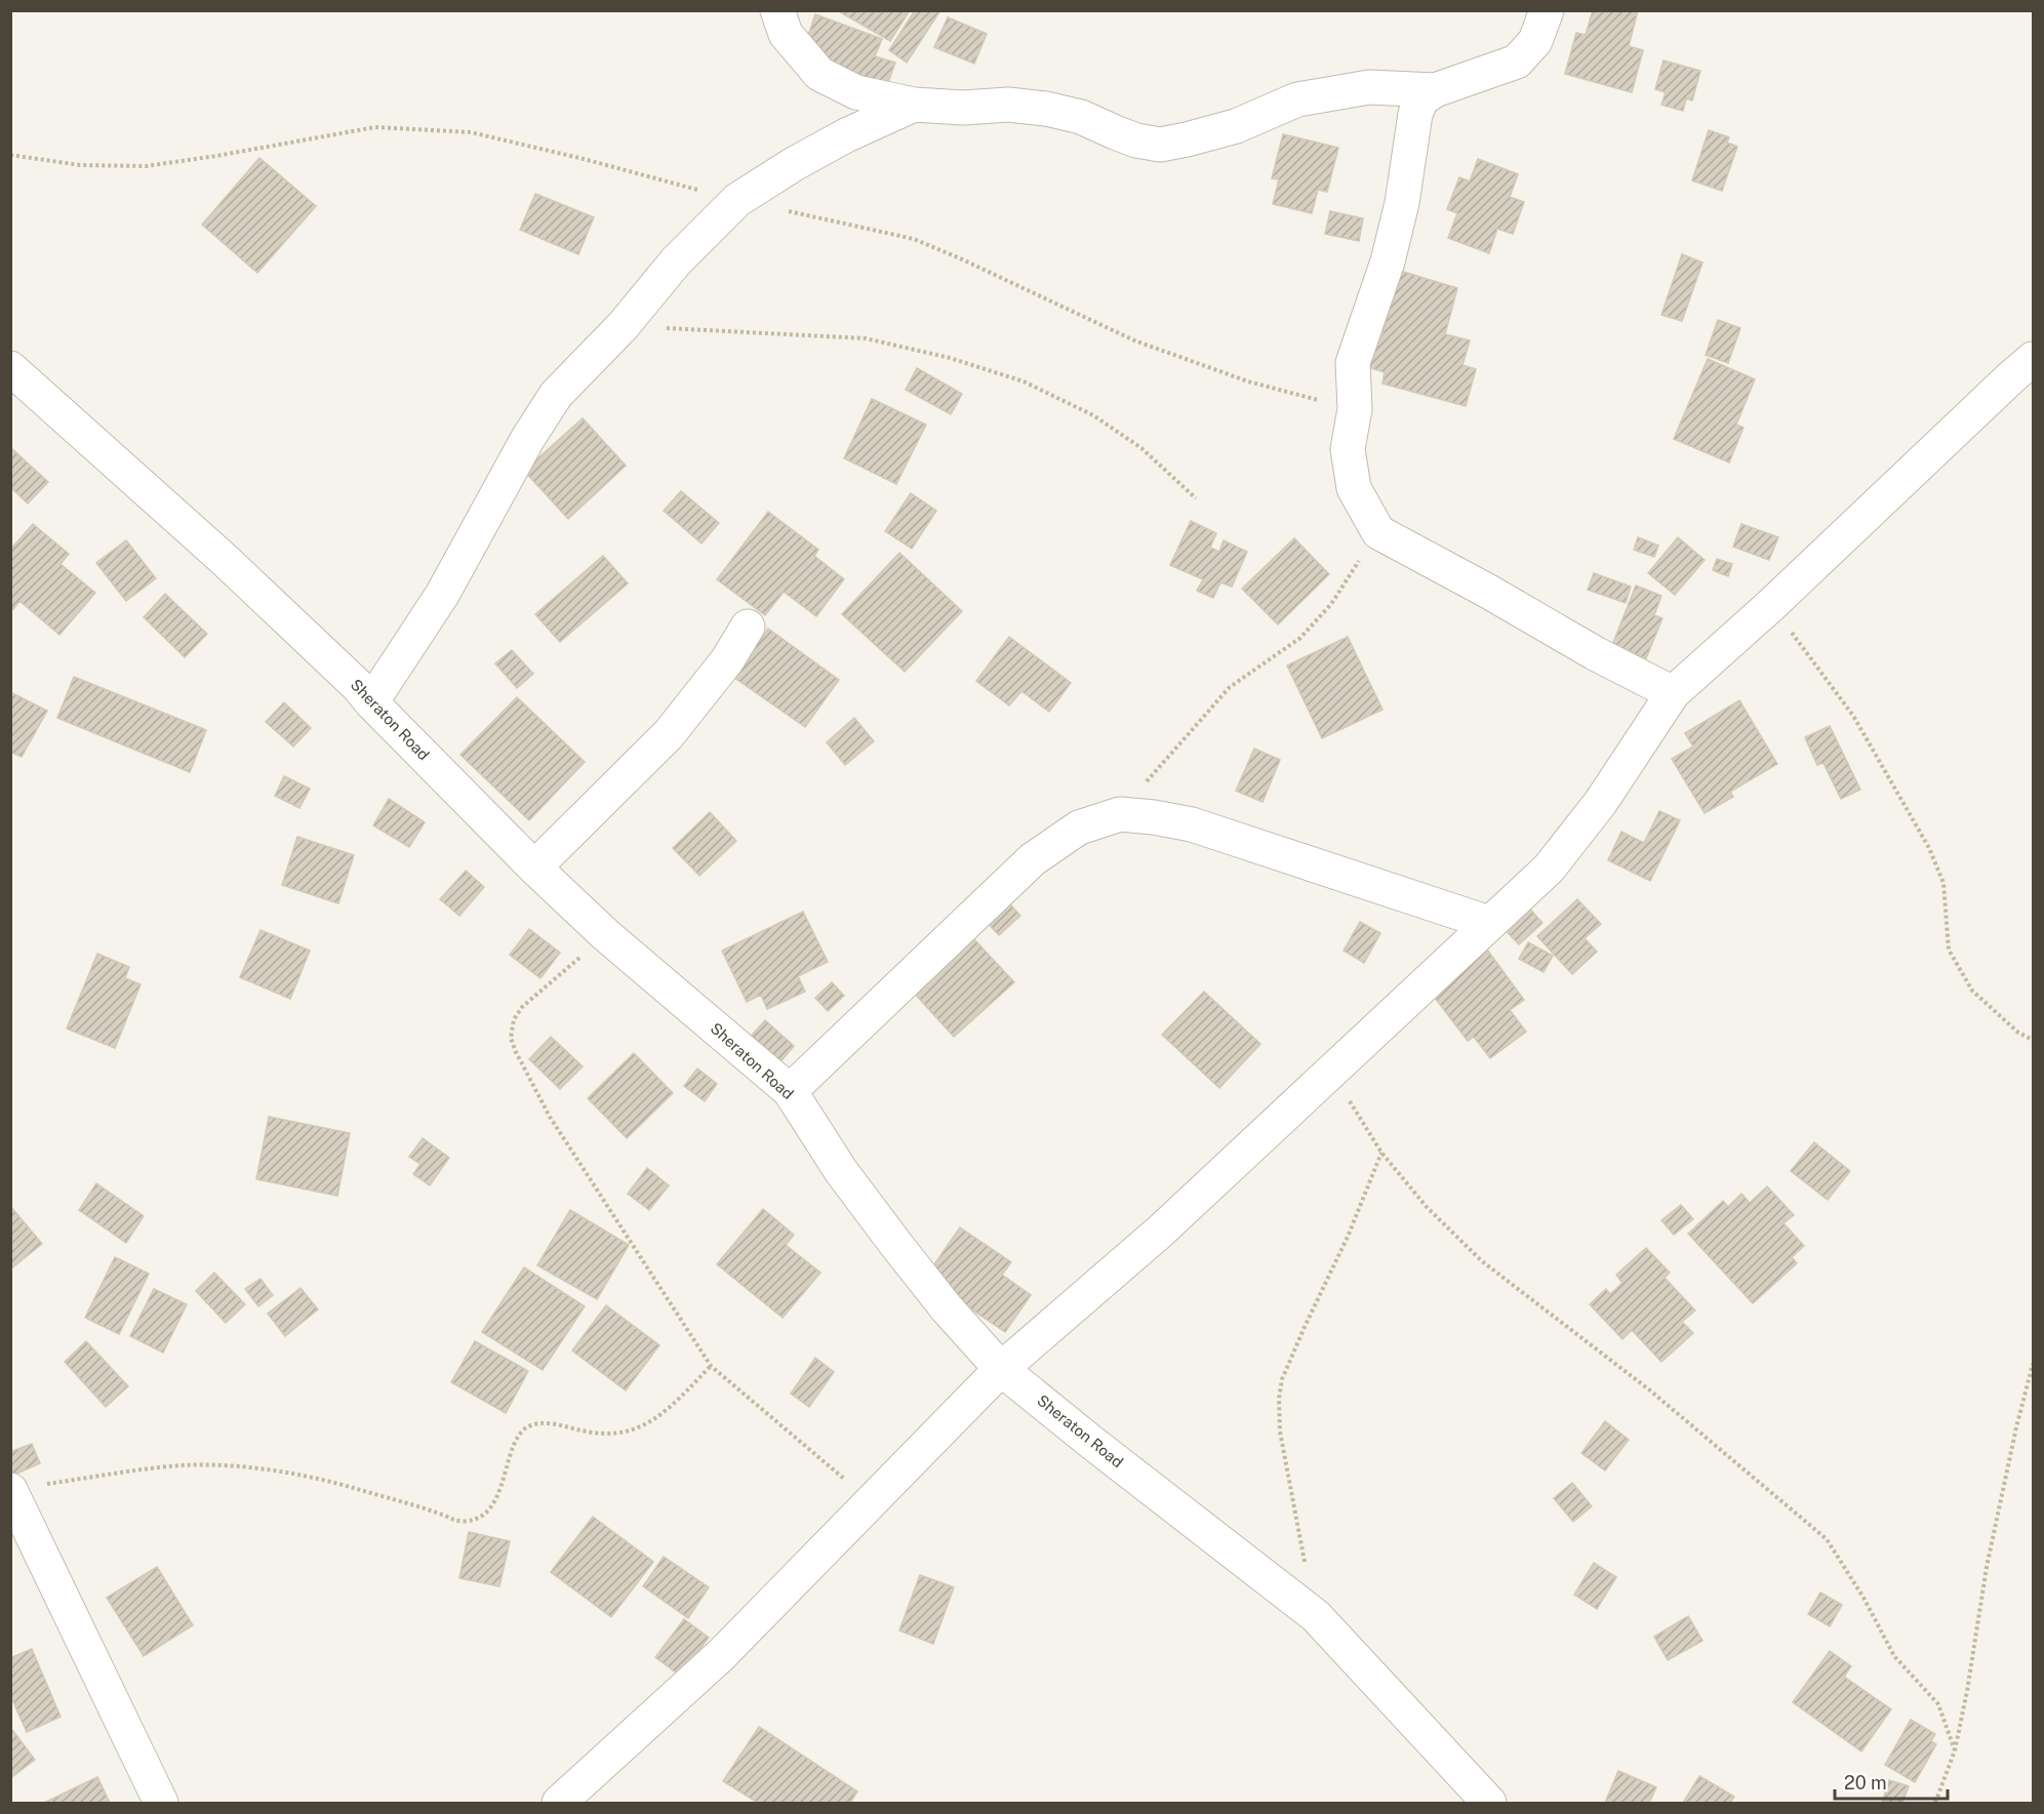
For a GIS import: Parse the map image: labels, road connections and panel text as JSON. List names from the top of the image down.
{
  "streets": {
    "street": ["Sheraton Road"]
  },
  "scale_bar": "20 m"
}
